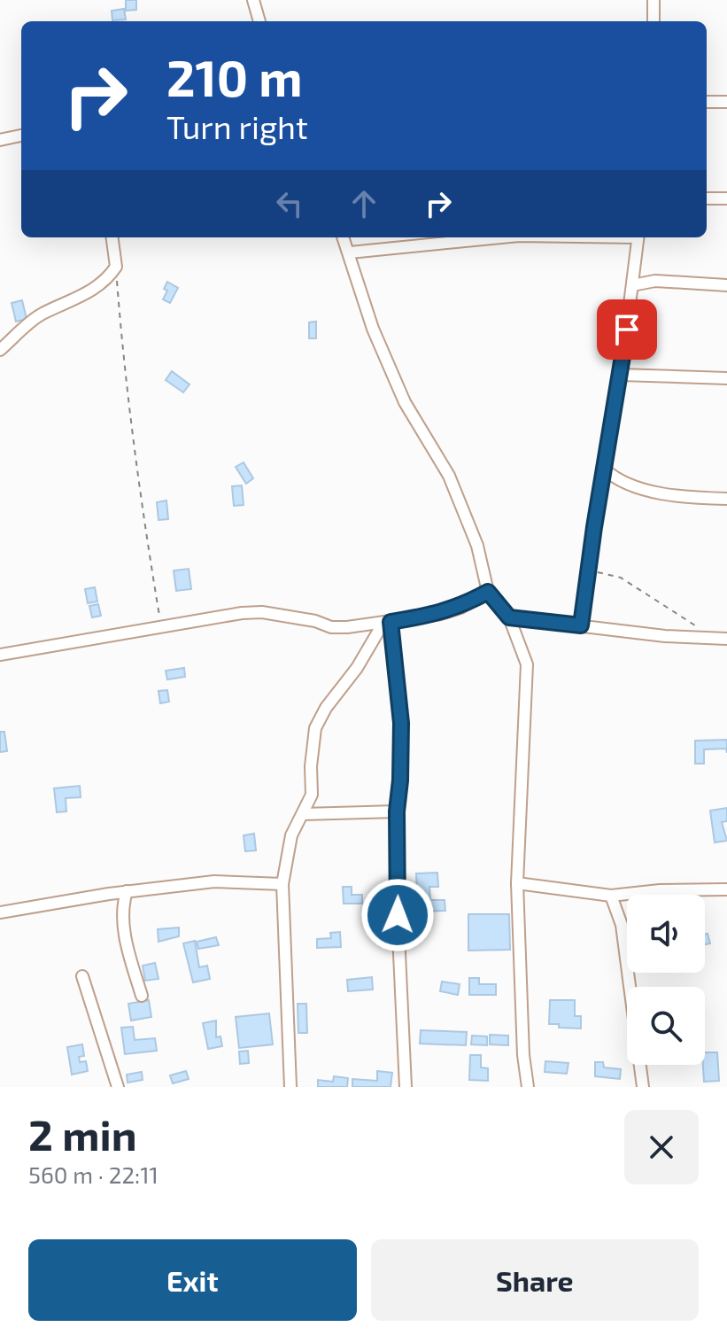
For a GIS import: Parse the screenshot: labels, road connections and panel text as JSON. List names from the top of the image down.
{
  "page": {
    "turn": ["210 m", "Turn right"],
    "heading": ["2 min", "560 m · 22:11"],
    "buttons": ["Exit", "Share"]
  }
}
